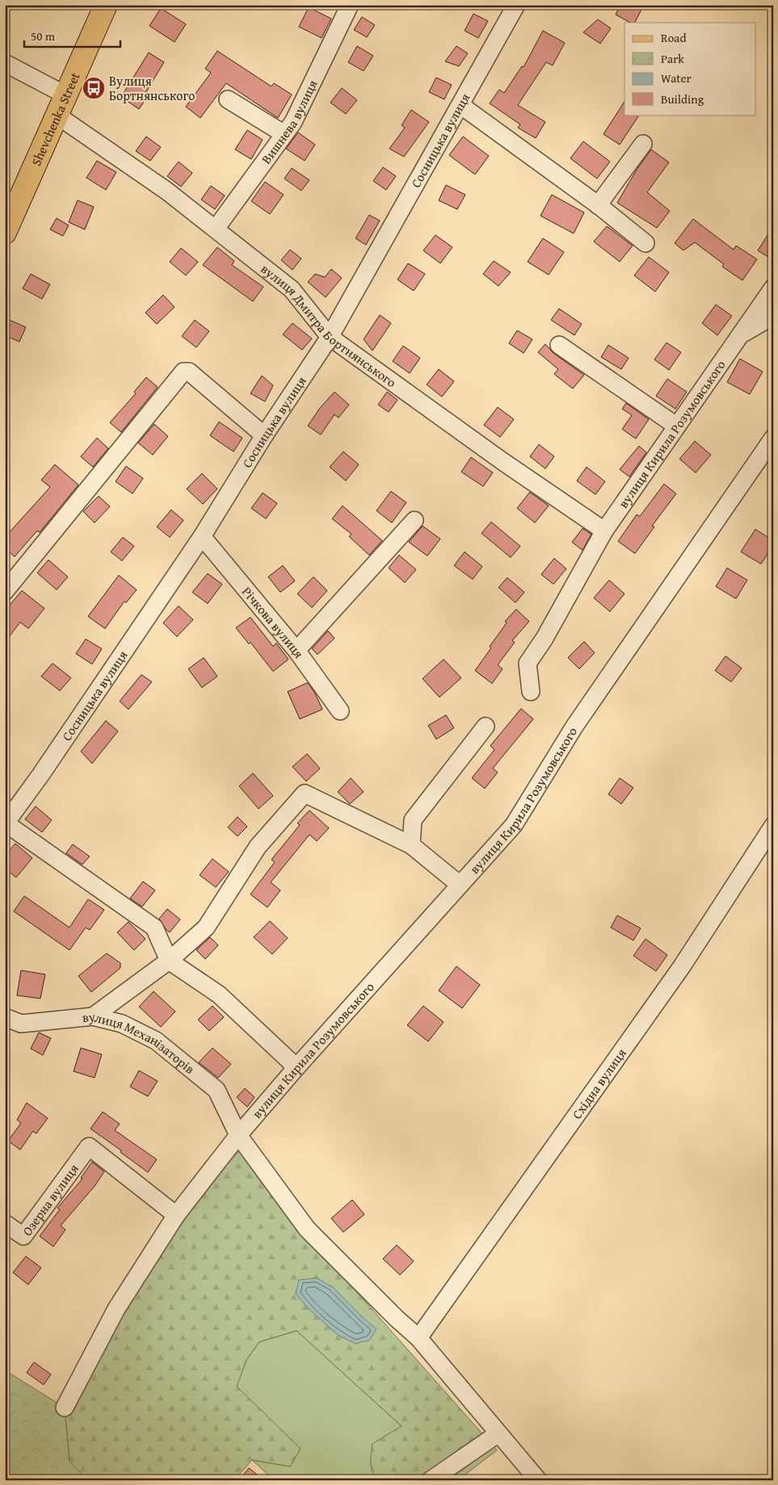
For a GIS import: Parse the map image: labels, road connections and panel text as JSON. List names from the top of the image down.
{
  "streets": {
    "main road": ["Shevchenka Street"],
    "street": [
      "Вишнева вулиця",
      "Сосницька вулиця",
      "вулиця Дмитра Бортнянського",
      "вулиця Кирила Розумовського",
      "Річкова вулиця",
      "вулиця Механізаторів",
      "Східна вулиця",
      "Озерна вулиця"
    ]
  },
  "crossings": [
    ["Shevchenka Street", "вулиця Дмитра Бортнянського"],
    ["Вишнева вулиця", "вулиця Дмитра Бортнянського"],
    ["Сосницька вулиця", "вулиця Дмитра Бортнянського"],
    ["Сосницька вулиця", "Річкова вулиця"],
    ["вулиця Дмитра Бортнянського", "вулиця Кирила Розумовського"],
    ["вулиця Кирила Розумовського", "вулиця Механізаторів"],
    ["вулиця Кирила Розумовського", "Озерна вулиця"],
    ["вулиця Механізаторів", "Східна вулиця"]
  ],
  "places": {
    "bus stop": ["Вулиця Бортнянського"]
  },
  "legend": [
    "Road",
    "Park",
    "Water",
    "Building"
  ],
  "scale_bar": "50 m"
}
